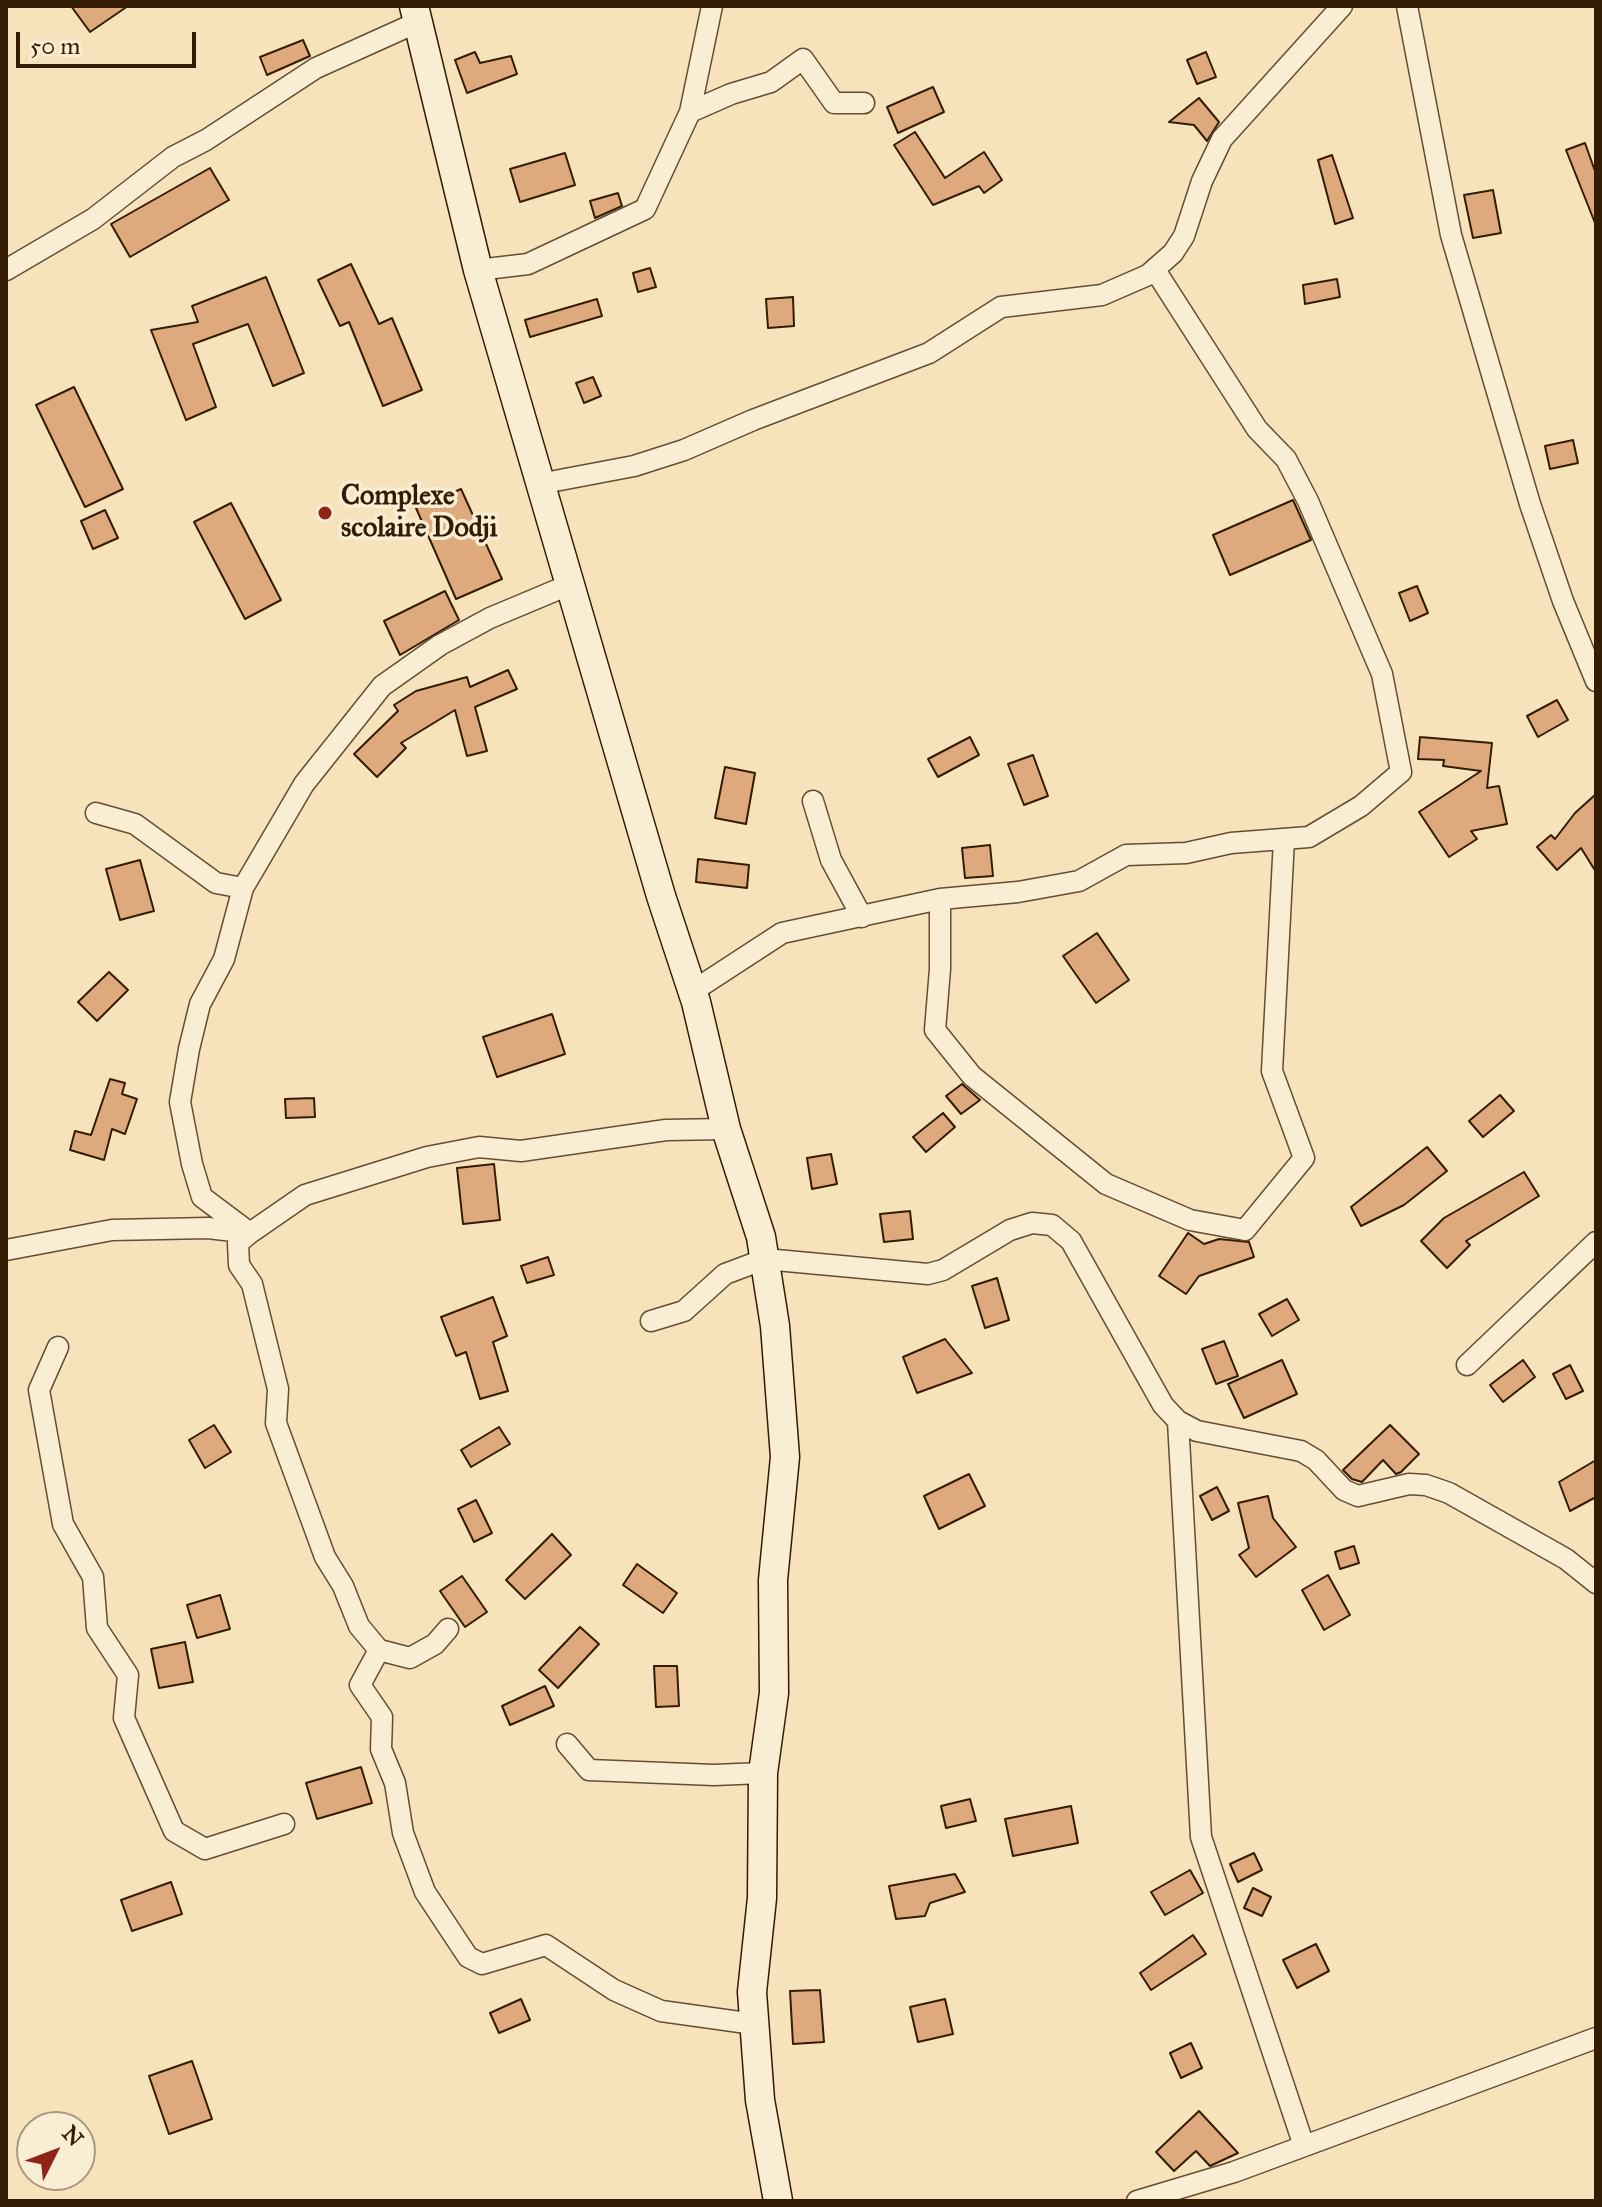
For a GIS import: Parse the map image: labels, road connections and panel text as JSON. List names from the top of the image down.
{
  "places": ["Complexe scolaire Dodji"],
  "scale_bar": "50 m",
  "north": "top right"
}
